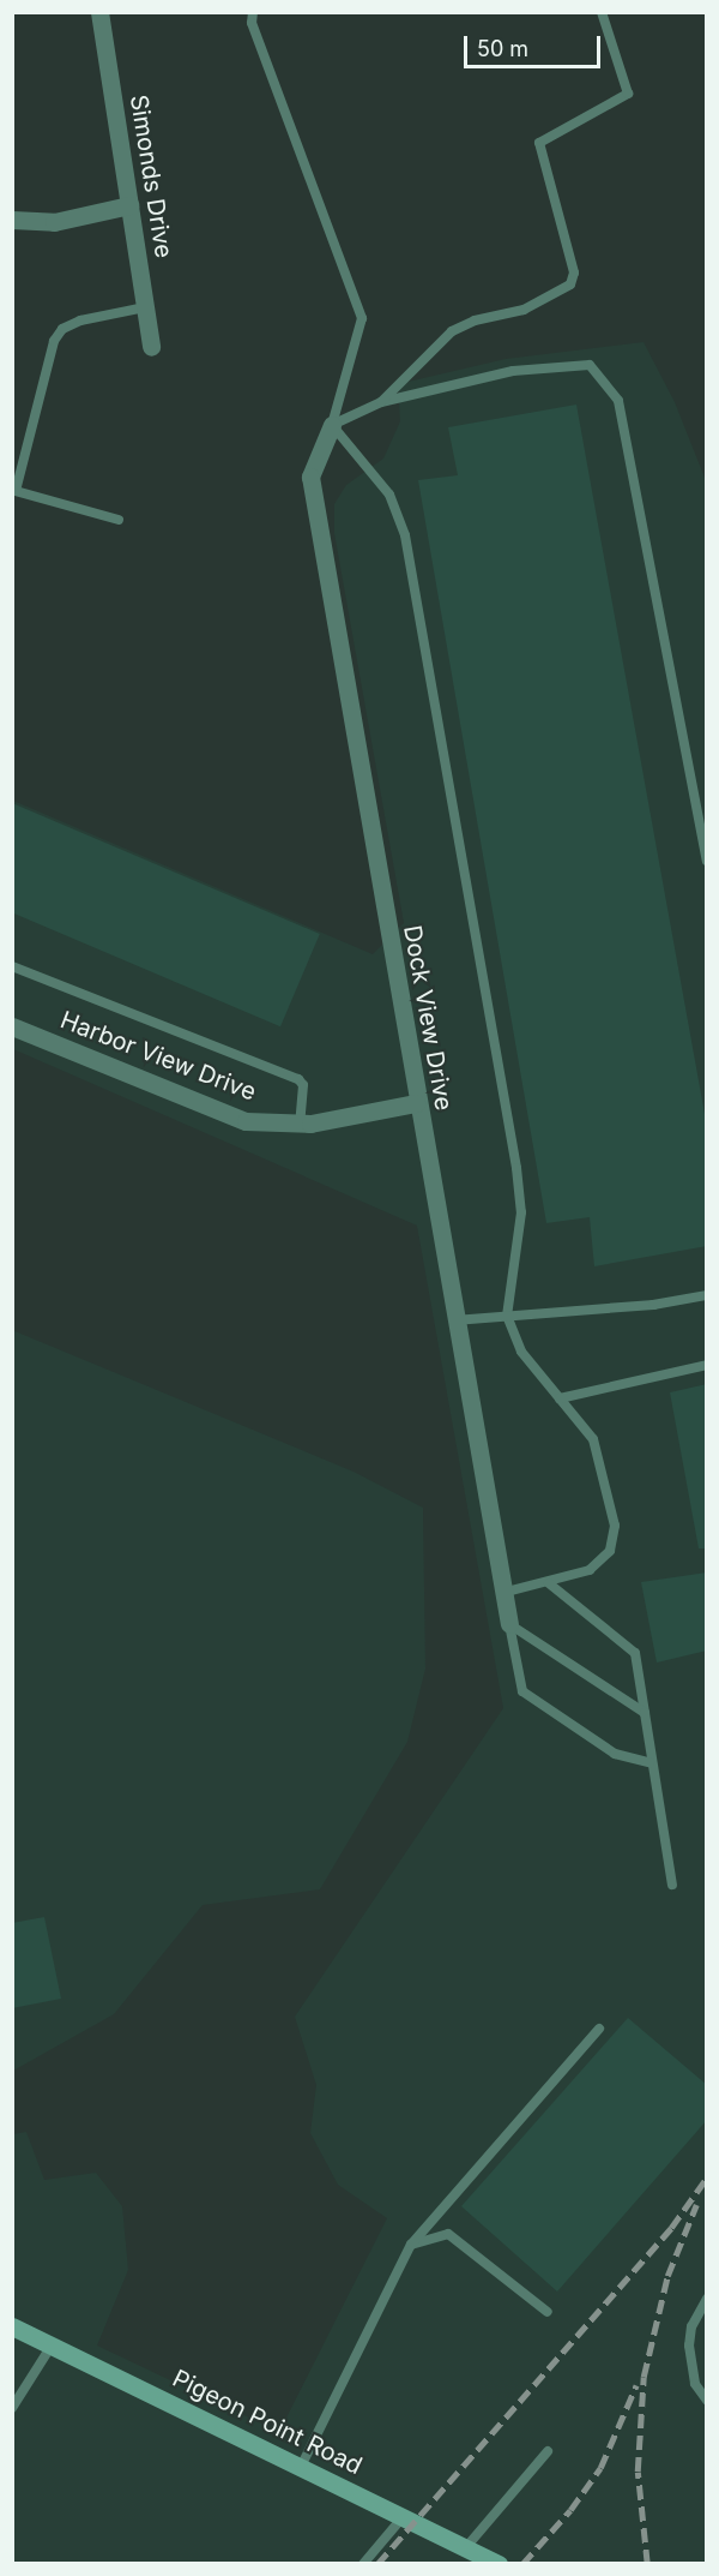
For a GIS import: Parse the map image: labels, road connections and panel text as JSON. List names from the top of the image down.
{
  "streets": {
    "street": [
      "Simonds Drive",
      "Dock View Drive",
      "Harbor View Drive",
      "Pigeon Point Road"
    ]
  },
  "crossings": [
    ["Dock View Drive", "Harbor View Drive"]
  ],
  "scale_bar": "50 m"
}
